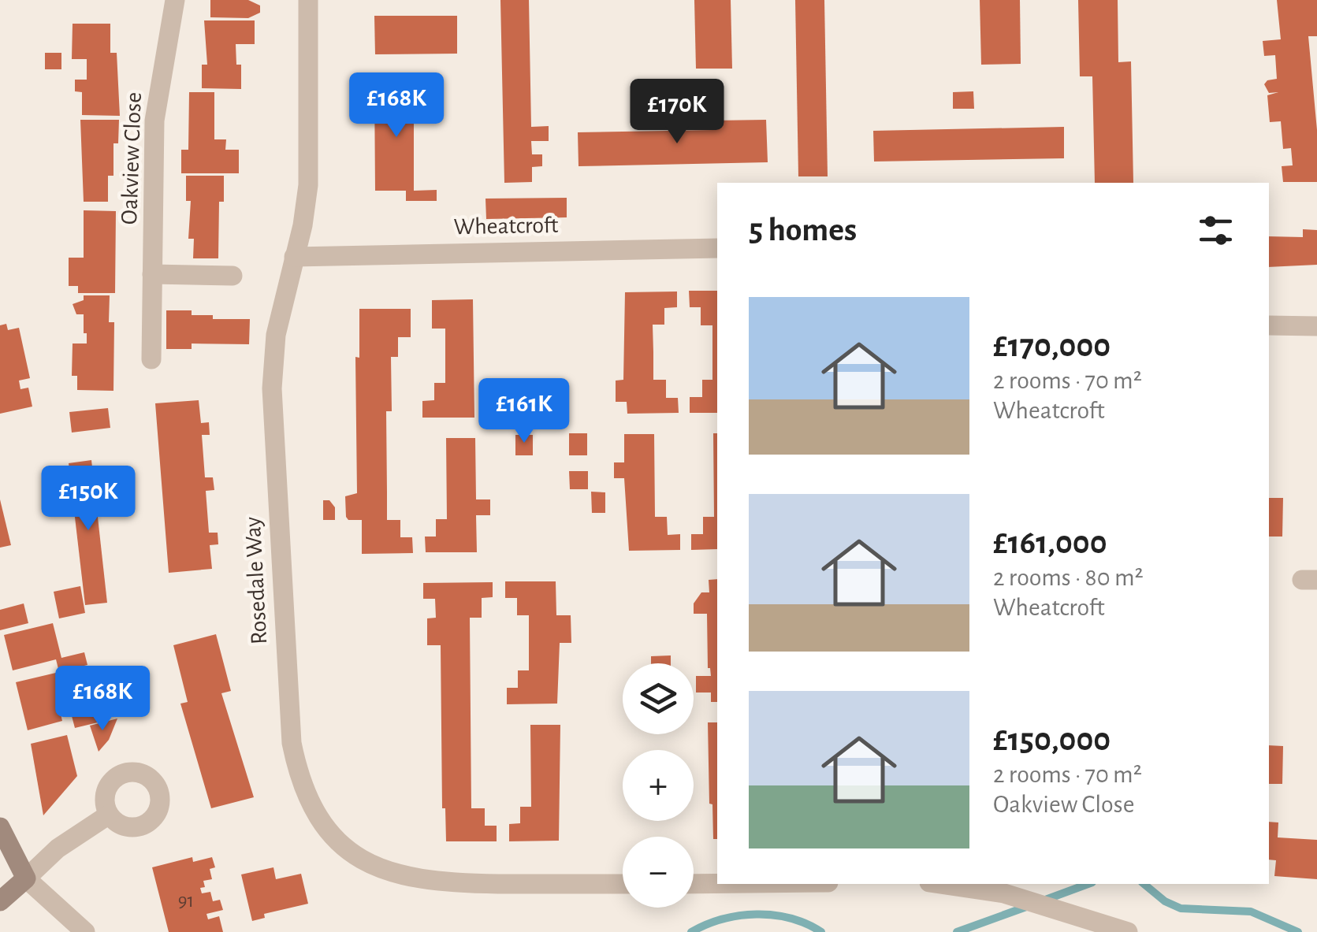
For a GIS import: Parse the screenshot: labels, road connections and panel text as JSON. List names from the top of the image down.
{
  "streets": {
    "street": ["Oakview Close", "Wheatcroft", "Rosedale Way"]
  },
  "crossings": [
    ["Wheatcroft", "Rosedale Way"]
  ],
  "house_numbers": ["91"],
  "page": {
    "price": [
      "£168K",
      "£170K",
      "£161K",
      "£150K",
      "£168K"
    ],
    "heading": "5 homes",
    "list": [
      {
        "name": "£170,000",
        "note": "2 rooms · 70 m² · Wheatcroft"
      },
      {
        "name": "£161,000",
        "note": "2 rooms · 80 m² · Wheatcroft"
      },
      {
        "name": "£150,000",
        "note": "2 rooms · 70 m² · Oakview Close"
      }
    ],
    "map_buttons": ["+", "−"]
  }
}
